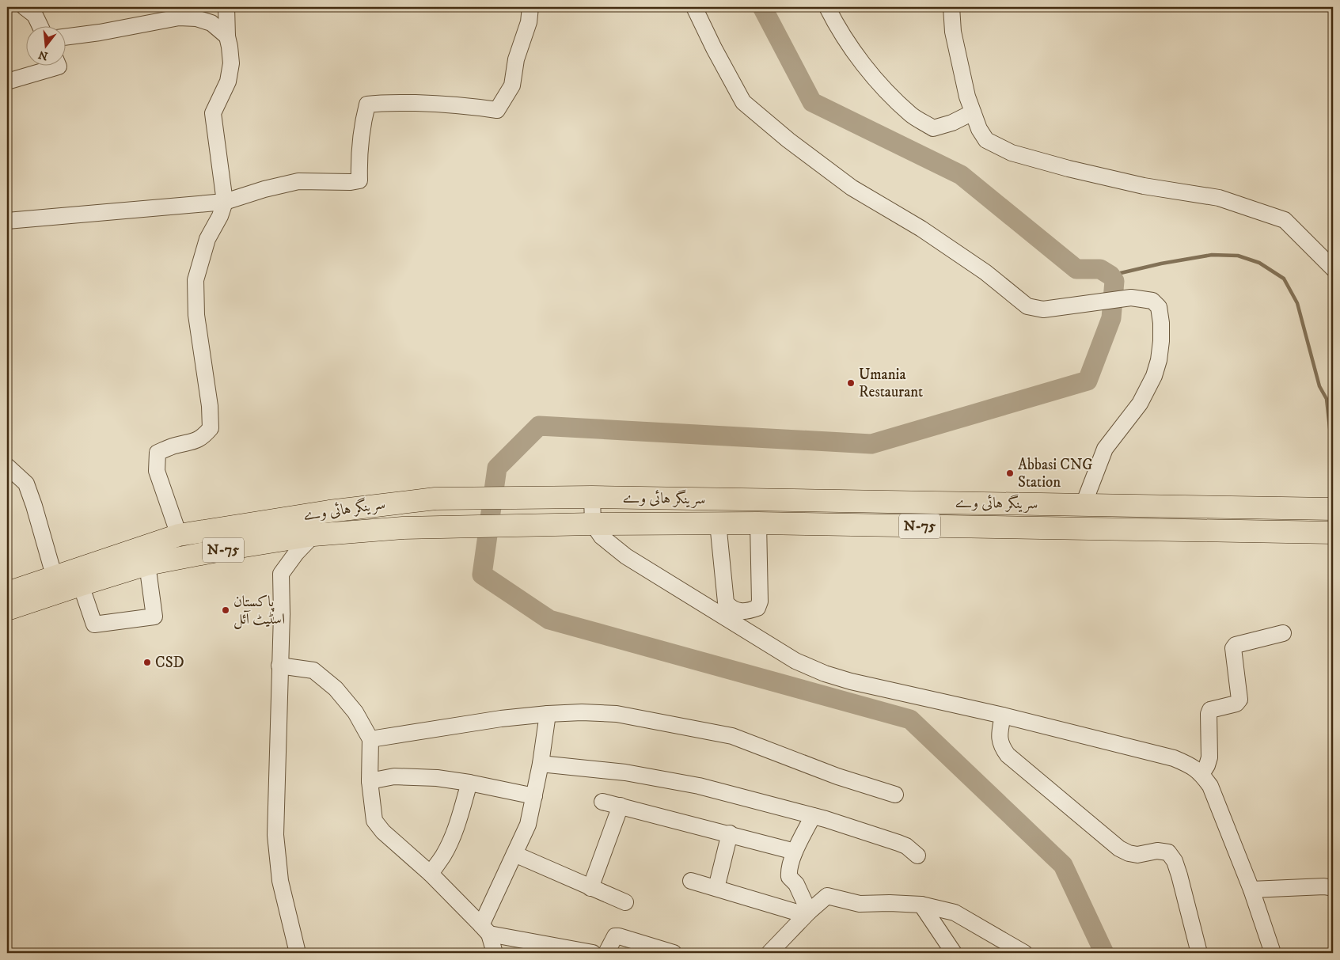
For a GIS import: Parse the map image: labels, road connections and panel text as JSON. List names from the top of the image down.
{
  "streets": {
    "highway": ["سرینگر ہائی وے", "N-75"]
  },
  "places": [
    "Umania Restaurant",
    "Abbasi CNG Station",
    "پاکستان اسٹیٹ آئل",
    "CSD"
  ],
  "north": "bottom"
}
